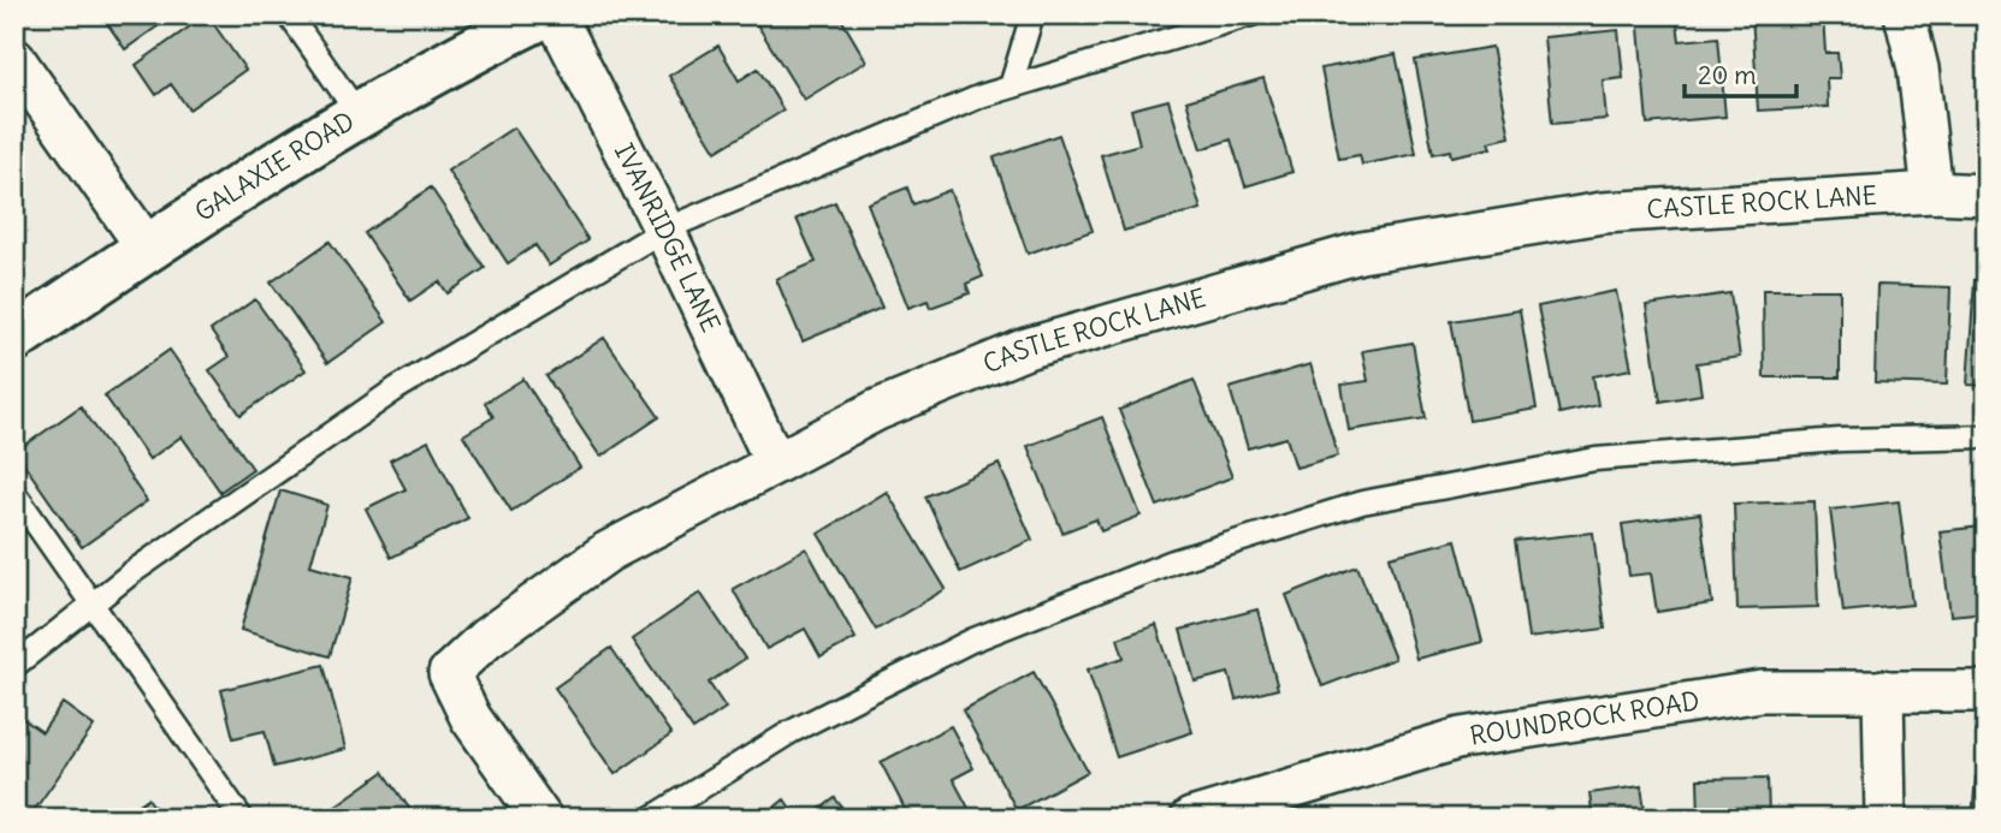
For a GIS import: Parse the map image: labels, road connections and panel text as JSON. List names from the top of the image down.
{
  "streets": {
    "street": [
      "GALAXIE ROAD",
      "CASTLE ROCK LANE",
      "IVANRIDGE LANE",
      "ROUNDROCK ROAD"
    ]
  },
  "crossings": [
    ["CASTLE ROCK LANE", "IVANRIDGE LANE"]
  ],
  "scale_bar": "20 m"
}
